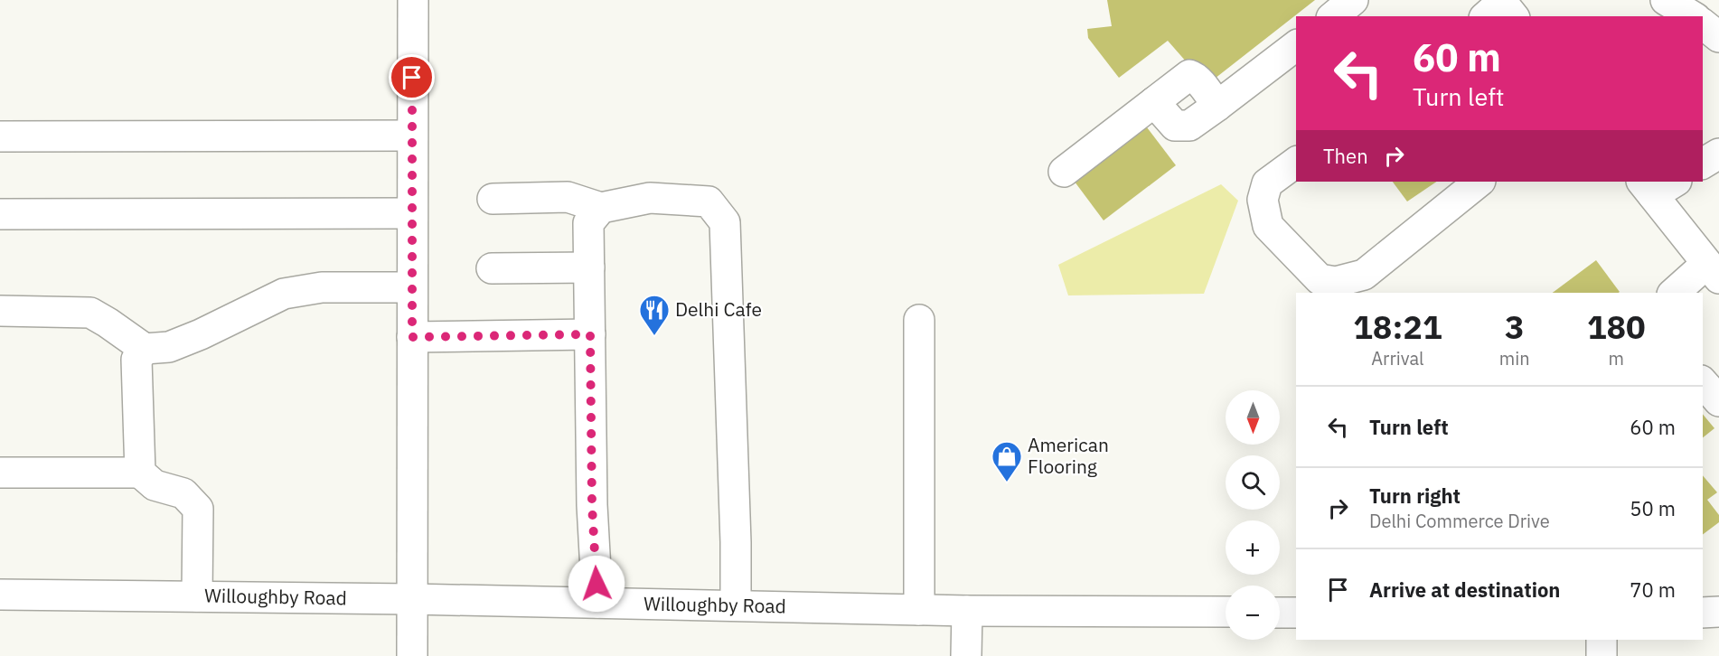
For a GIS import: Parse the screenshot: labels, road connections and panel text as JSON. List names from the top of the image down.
{
  "streets": {
    "street": ["Willoughby Road"]
  },
  "places": {
    "restaurant": ["Delhi Cafe"],
    "shop": ["American Flooring"]
  },
  "north": "bottom",
  "page": {
    "turn": ["60 m", "Turn left"],
    "then": "Then",
    "eta": [
      "18:21",
      "Arrival",
      "3",
      "min",
      "180",
      "m"
    ],
    "list": [
      {
        "name": "Turn left",
        "value": "60 m"
      },
      {
        "name": "Turn right",
        "note": "Delhi Commerce Drive",
        "value": "50 m"
      },
      {
        "name": "Arrive at destination",
        "value": "70 m"
      }
    ],
    "map_buttons": ["+", "−"]
  }
}
